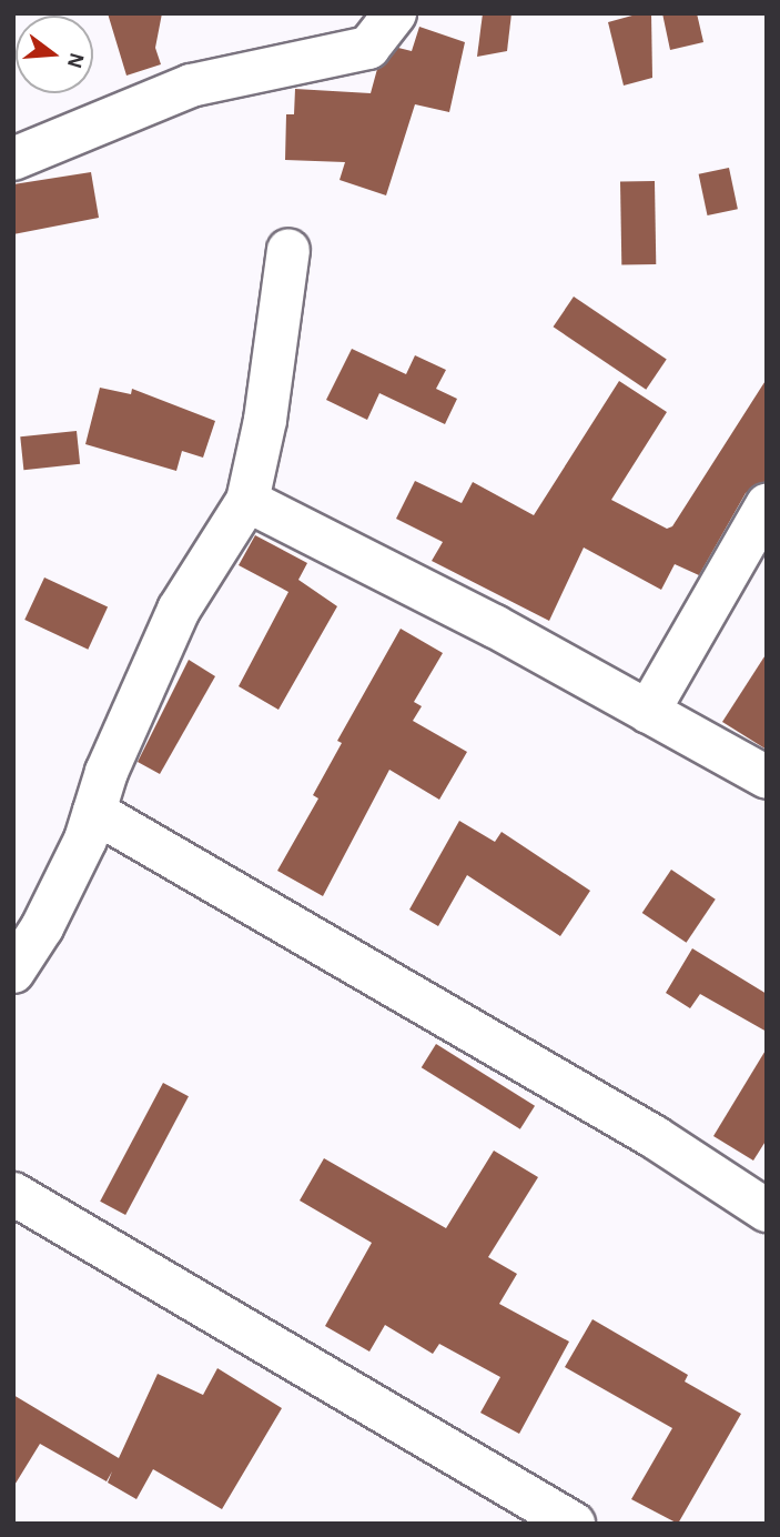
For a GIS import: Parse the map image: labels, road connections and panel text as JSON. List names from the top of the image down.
{
  "north": "right"
}
